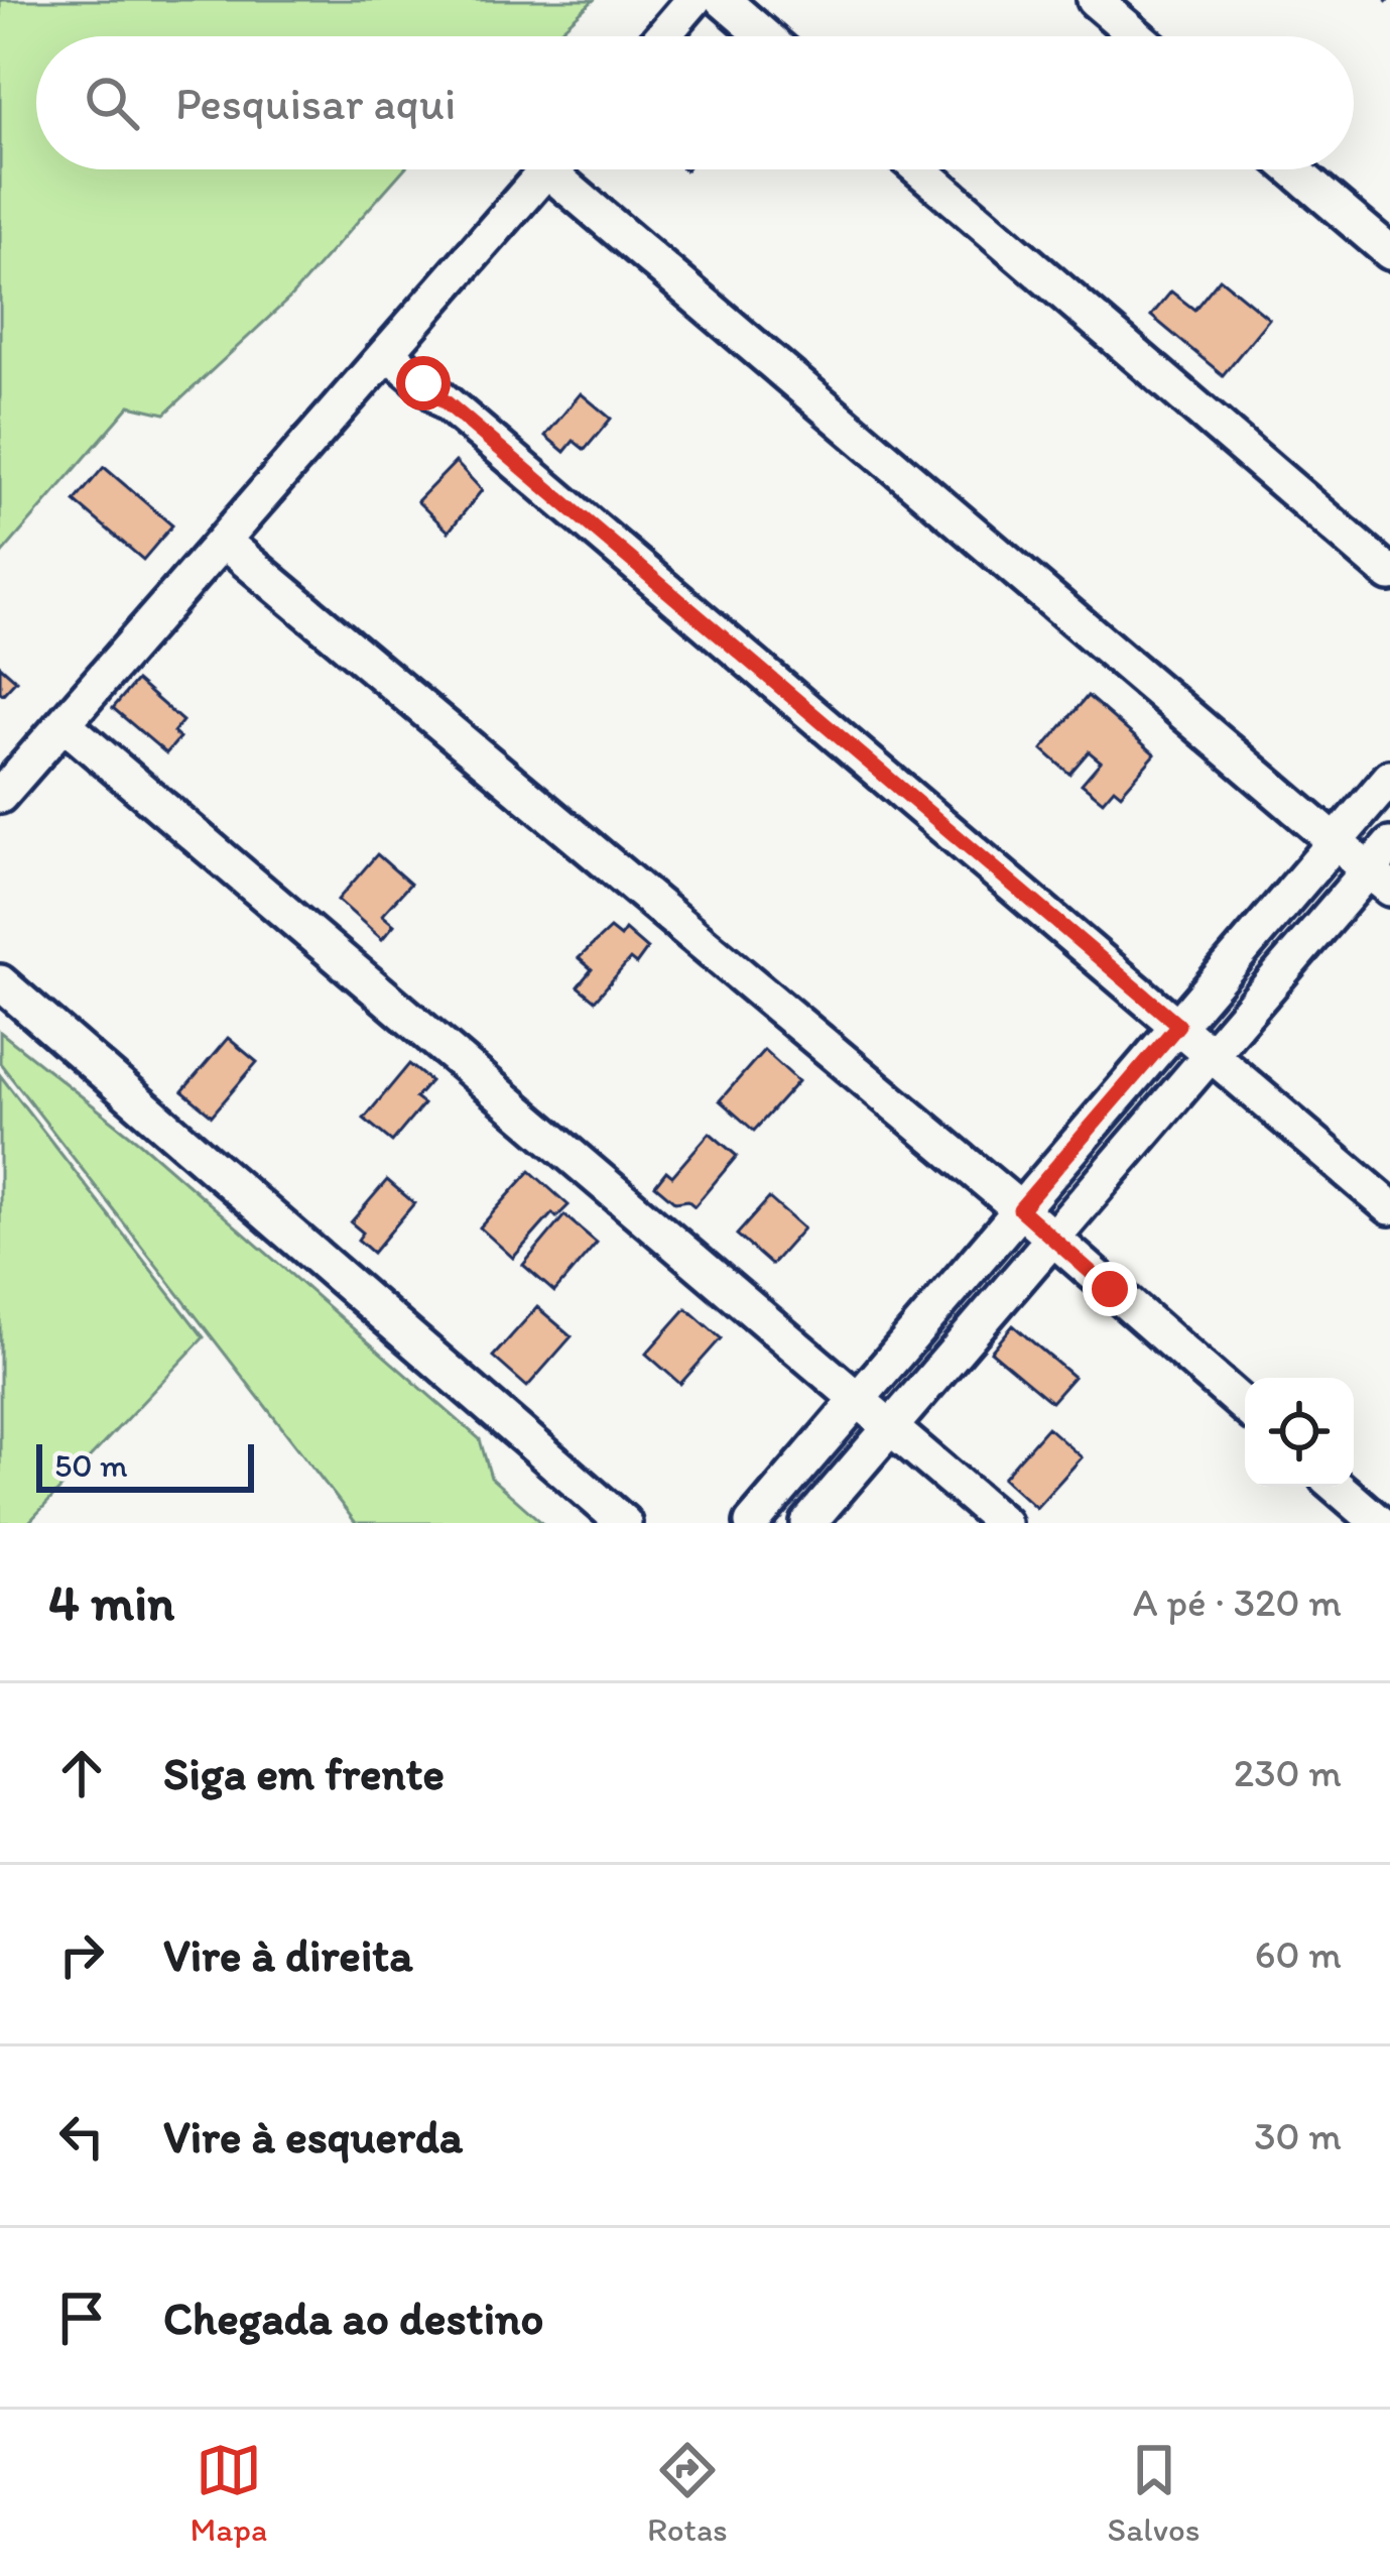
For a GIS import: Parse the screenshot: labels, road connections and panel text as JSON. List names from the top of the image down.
{
  "scale_bar": "50 m",
  "page": {
    "search": "Pesquisar aqui",
    "scale": "50 m",
    "heading": ["4 min", "A pé · 320 m"],
    "list": [
      ["Siga em frente", "230 m"],
      ["Vire à direita", "60 m"],
      ["Vire à esquerda", "30 m"],
      "Chegada ao destino"
    ],
    "nav": ["Mapa", "Rotas", "Salvos"]
  }
}
